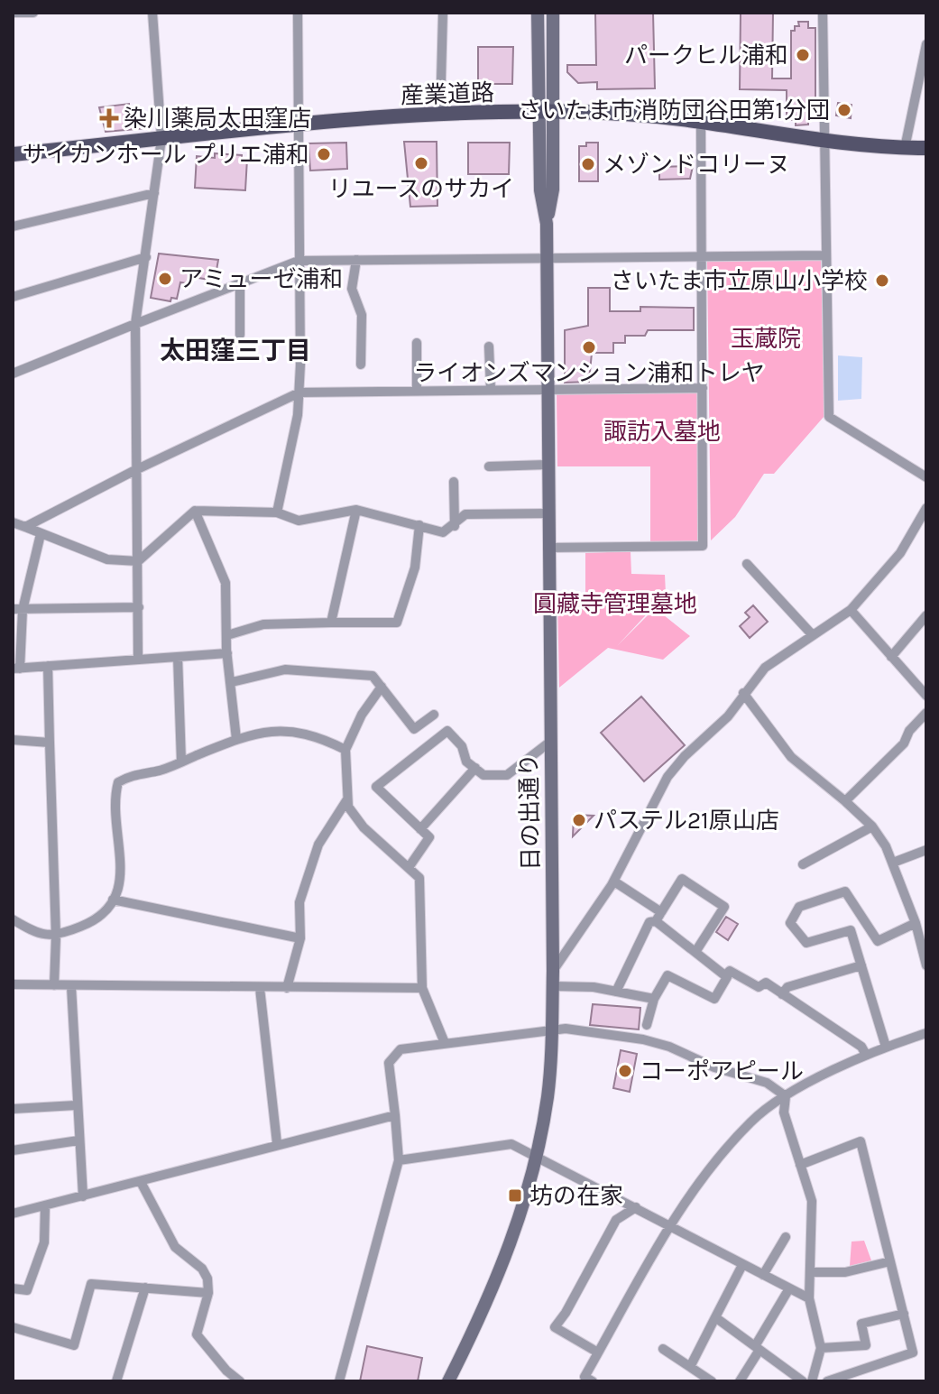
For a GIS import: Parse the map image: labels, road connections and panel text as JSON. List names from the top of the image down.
{
  "streets": {
    "main road": ["産業道路"],
    "street": ["日の出通り"]
  },
  "crossings": [
    ["産業道路", "日の出通り"]
  ],
  "districts": ["太田窪三丁目"],
  "parks": ["玉蔵院", "諏訪入墓地", "圓藏寺管理墓地"],
  "places": {
    "other": [
      "パークヒル浦和",
      "さいたま市消防団谷田第1分団",
      "サイカンホール プリエ浦和",
      "リユースのサカイ",
      "メゾンドコリーヌ",
      "アミューゼ浦和",
      "さいたま市立原山小学校",
      "ライオンズマンション浦和トレヤ",
      "パステル21原山店",
      "コーポアピール"
    ],
    "health": ["染川薬局太田窪店"],
    "transit": ["坊の在家"]
  }
}
